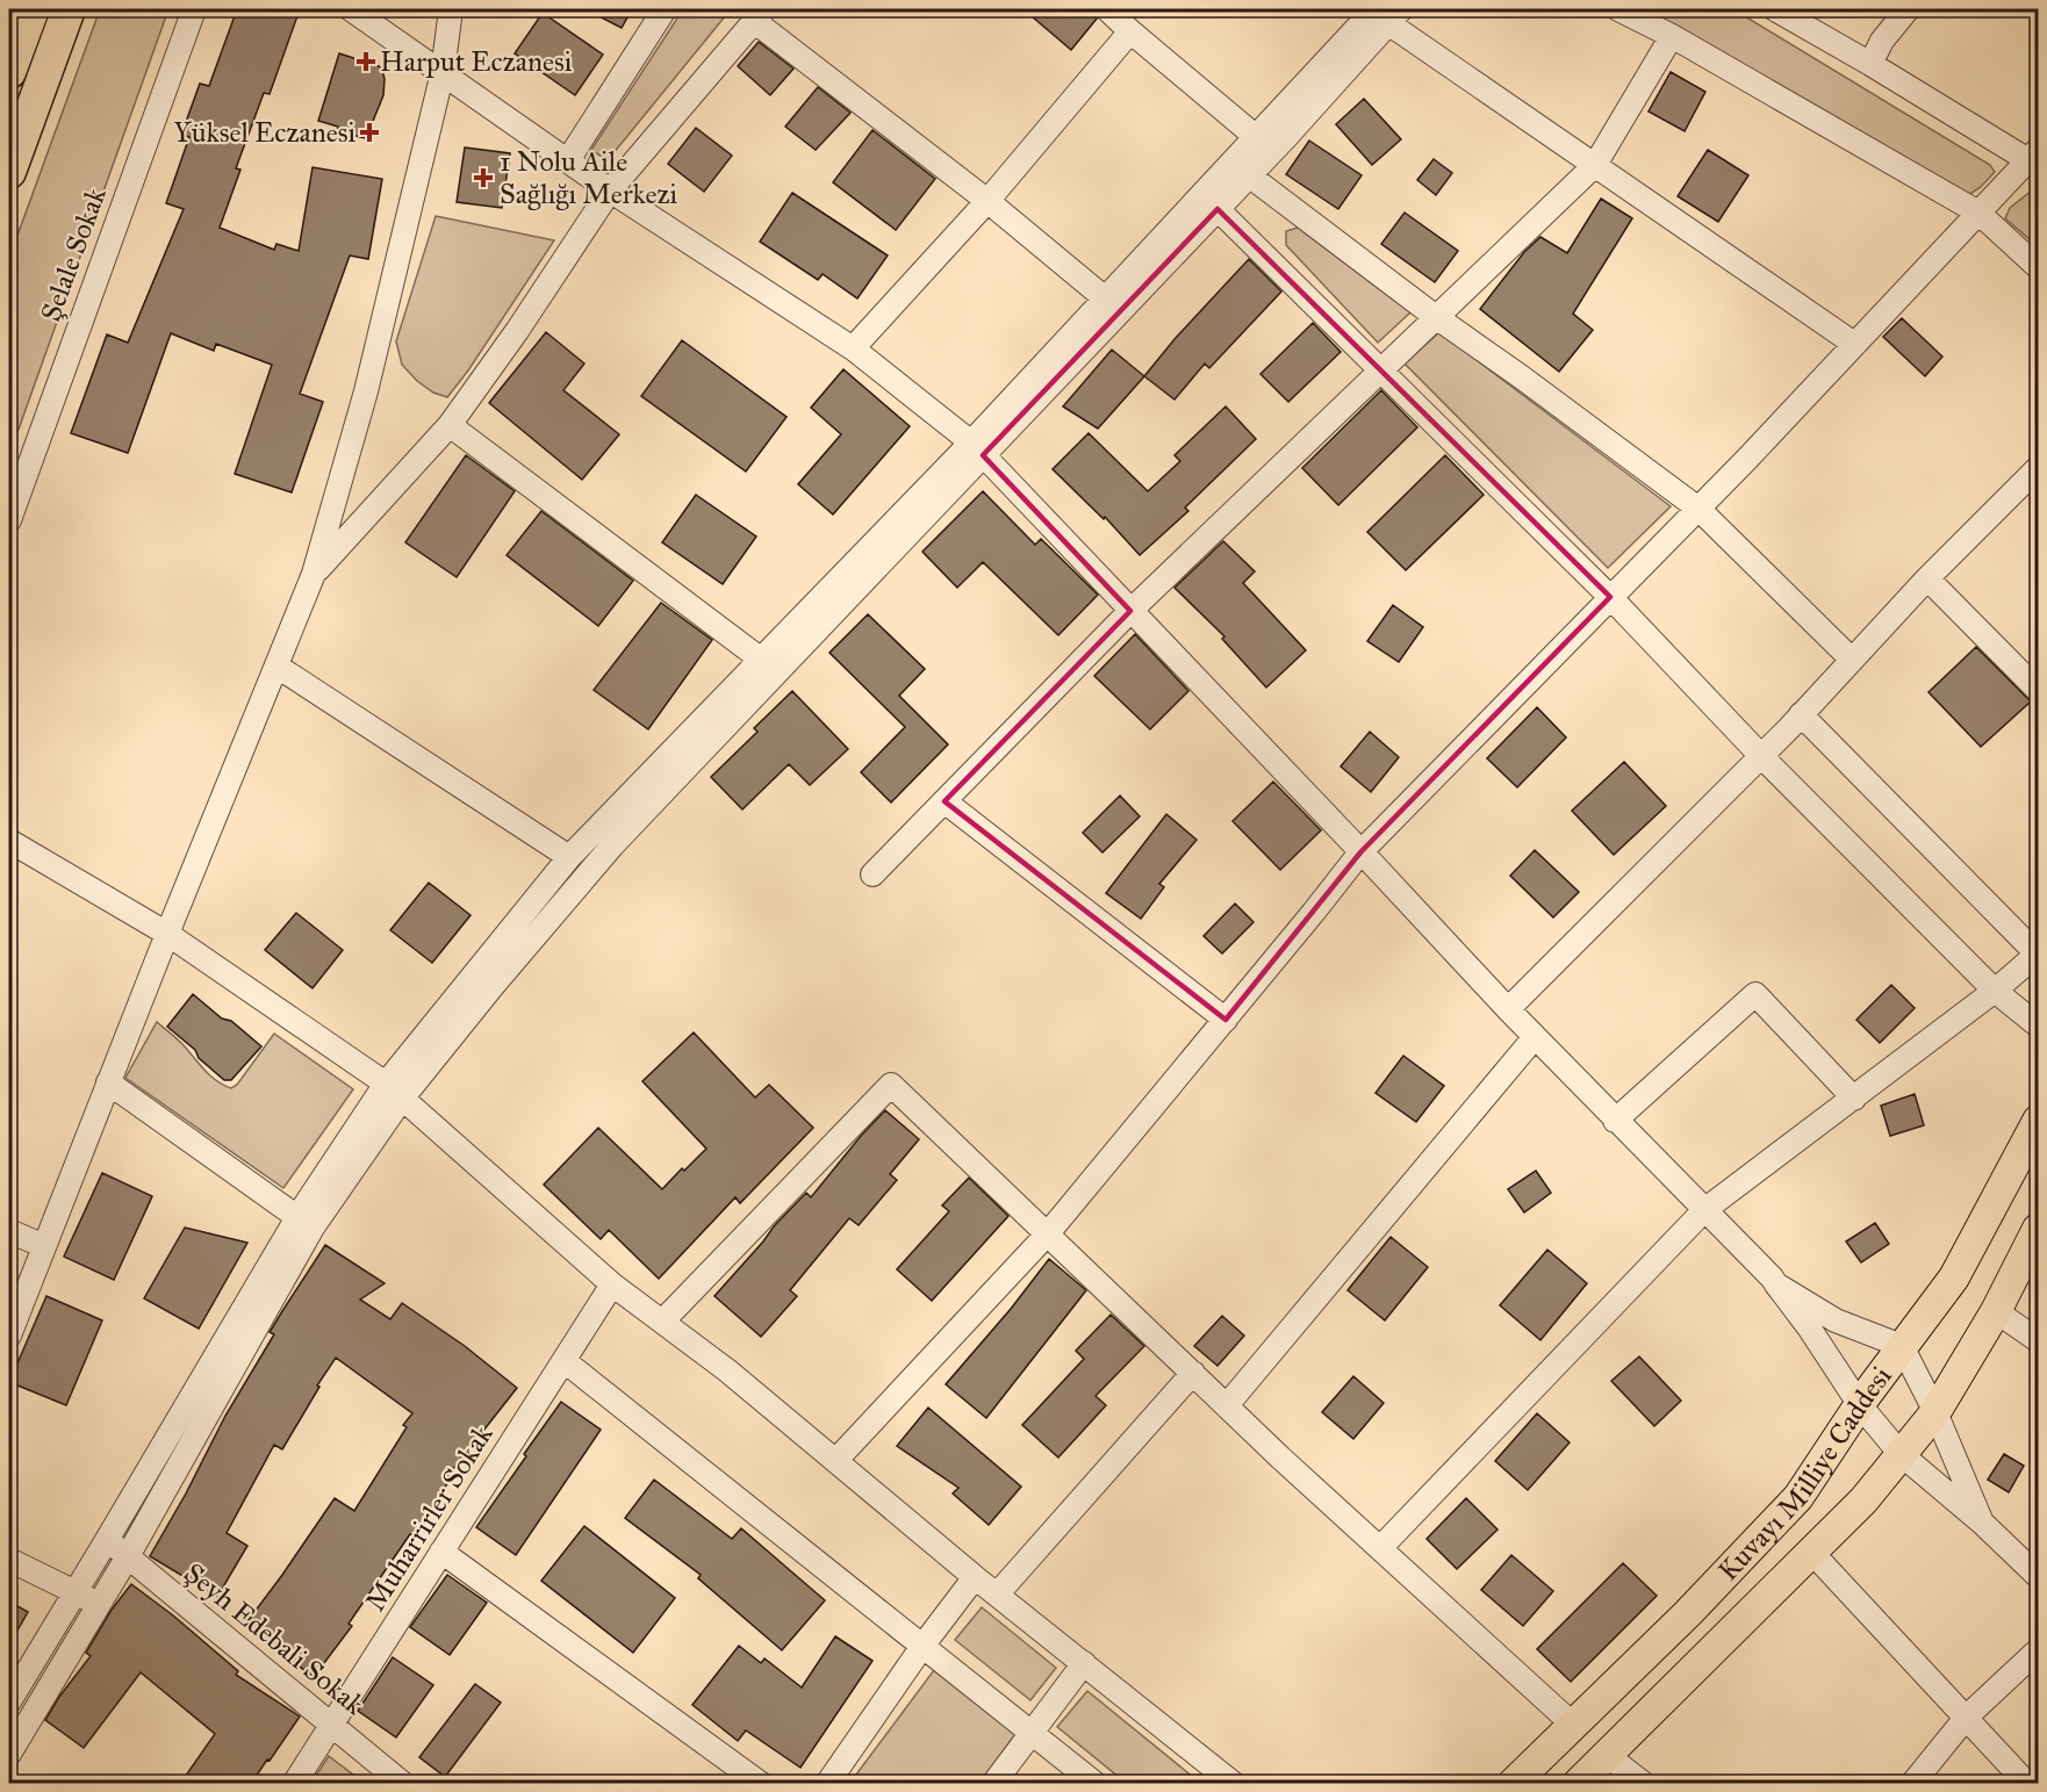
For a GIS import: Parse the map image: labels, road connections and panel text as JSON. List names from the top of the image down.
{
  "streets": {
    "main road": ["Kuvayı Milliye Caddesi"],
    "street": ["Şelale Sokak", "Muharrirler Sokak", "Şeyh Edebali Sokak"]
  },
  "crossings": [
    ["Muharrirler Sokak", "Şeyh Edebali Sokak"]
  ],
  "places": {
    "health": ["Harput Eczanesi", "Yüksel Eczanesi", "1 Nolu Aile Sağlığı Merkezi"]
  }
}
